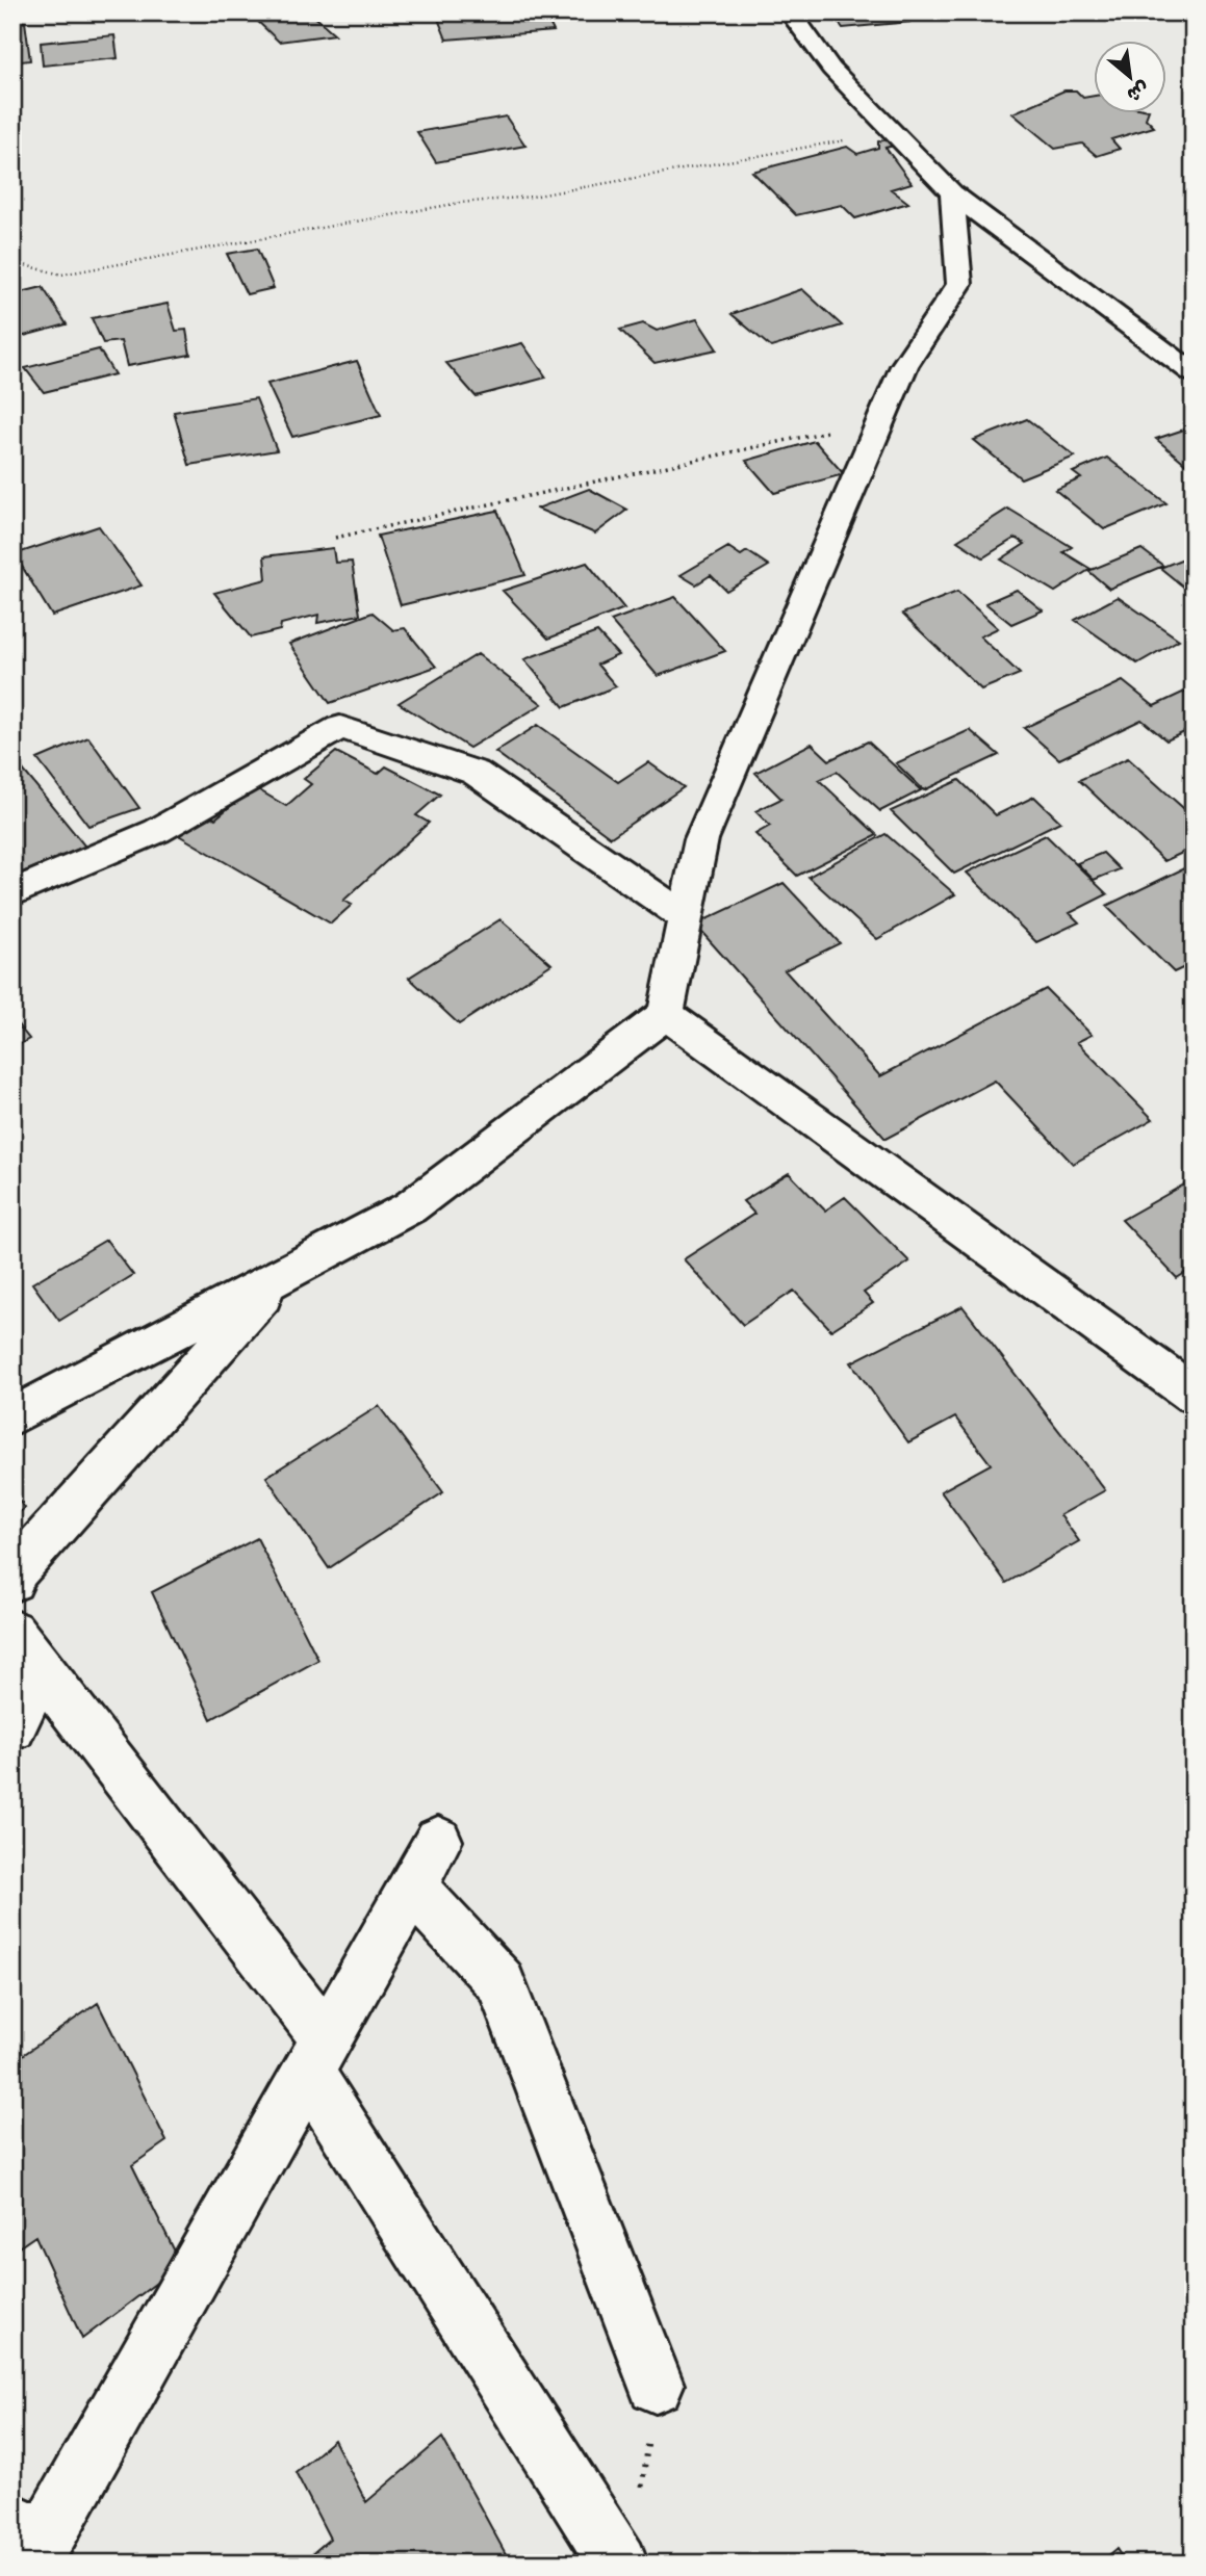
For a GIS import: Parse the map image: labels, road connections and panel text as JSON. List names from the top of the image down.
{
  "north": "bottom right"
}
